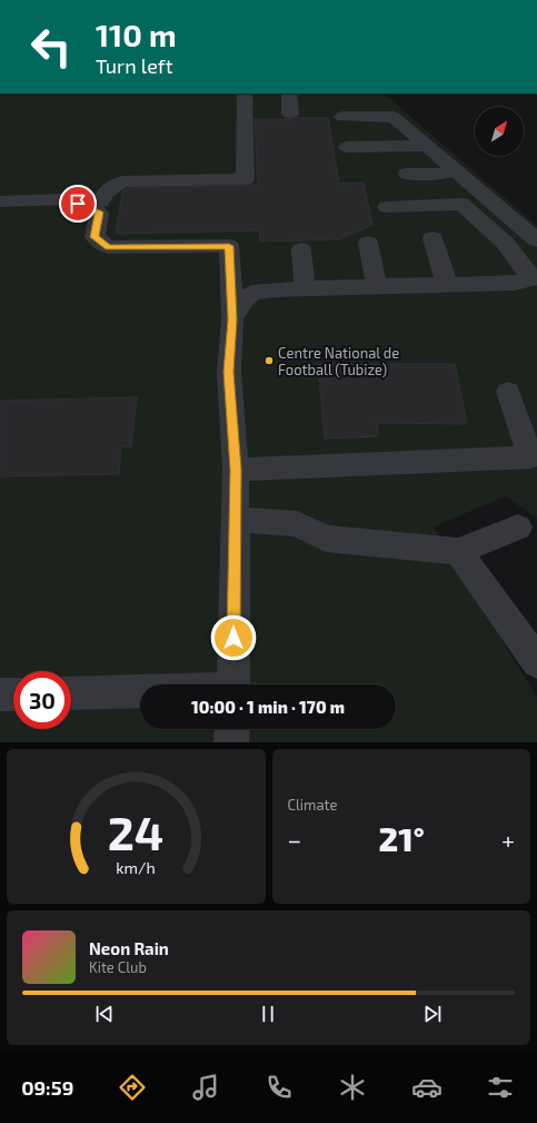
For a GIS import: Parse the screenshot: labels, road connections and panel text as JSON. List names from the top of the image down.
{
  "places": ["Centre National de Football (Tubize)"],
  "north": "top right",
  "page": {
    "turn": ["110 m", "Turn left"],
    "limit": "30",
    "trip": "10:00 · 1 min · 170 m",
    "tile": "Climate",
    "heat": ["−", "21°", "+"],
    "song": ["Neon Rain", "Kite Club"],
    "tabs": "09:59",
    "gauge": ["24", "km/h"]
  }
}
